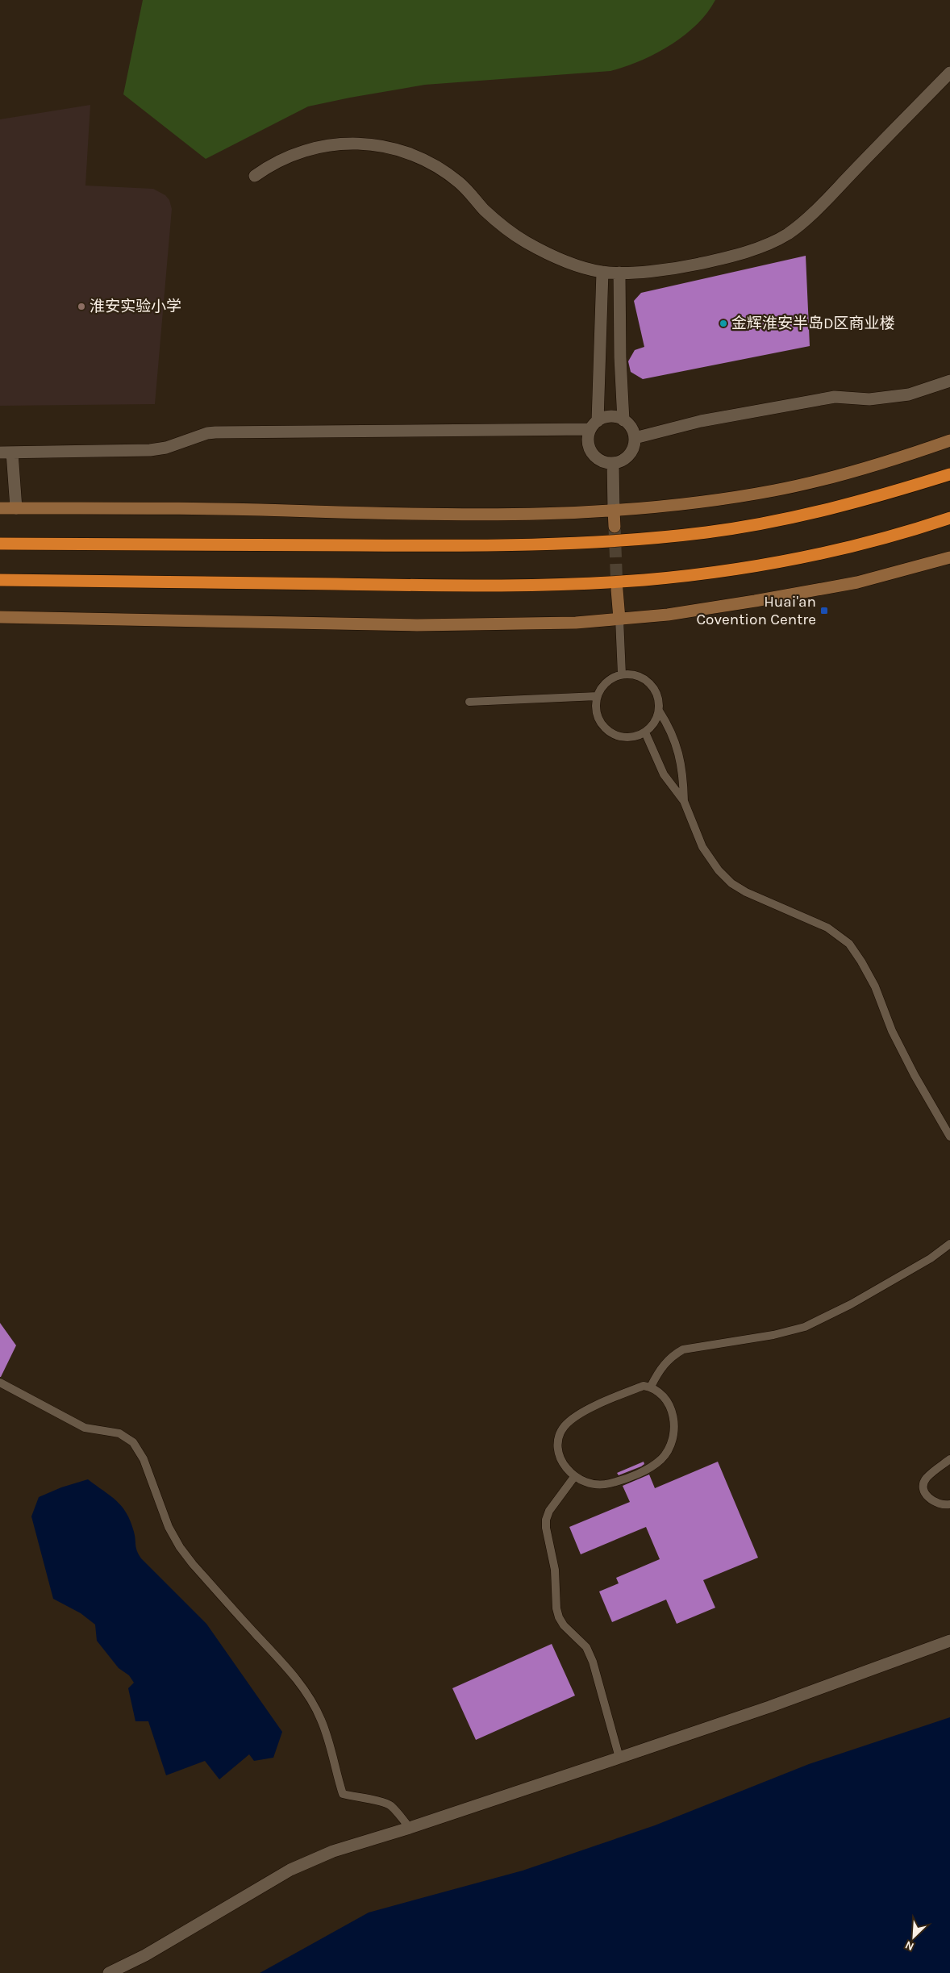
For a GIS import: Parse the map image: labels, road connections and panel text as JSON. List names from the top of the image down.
{
  "places": {
    "other": ["淮安实验小学", "金辉淮安半岛D区商业楼"],
    "transit": ["Huai'an Covention Centre"]
  },
  "north": "bottom left"
}
